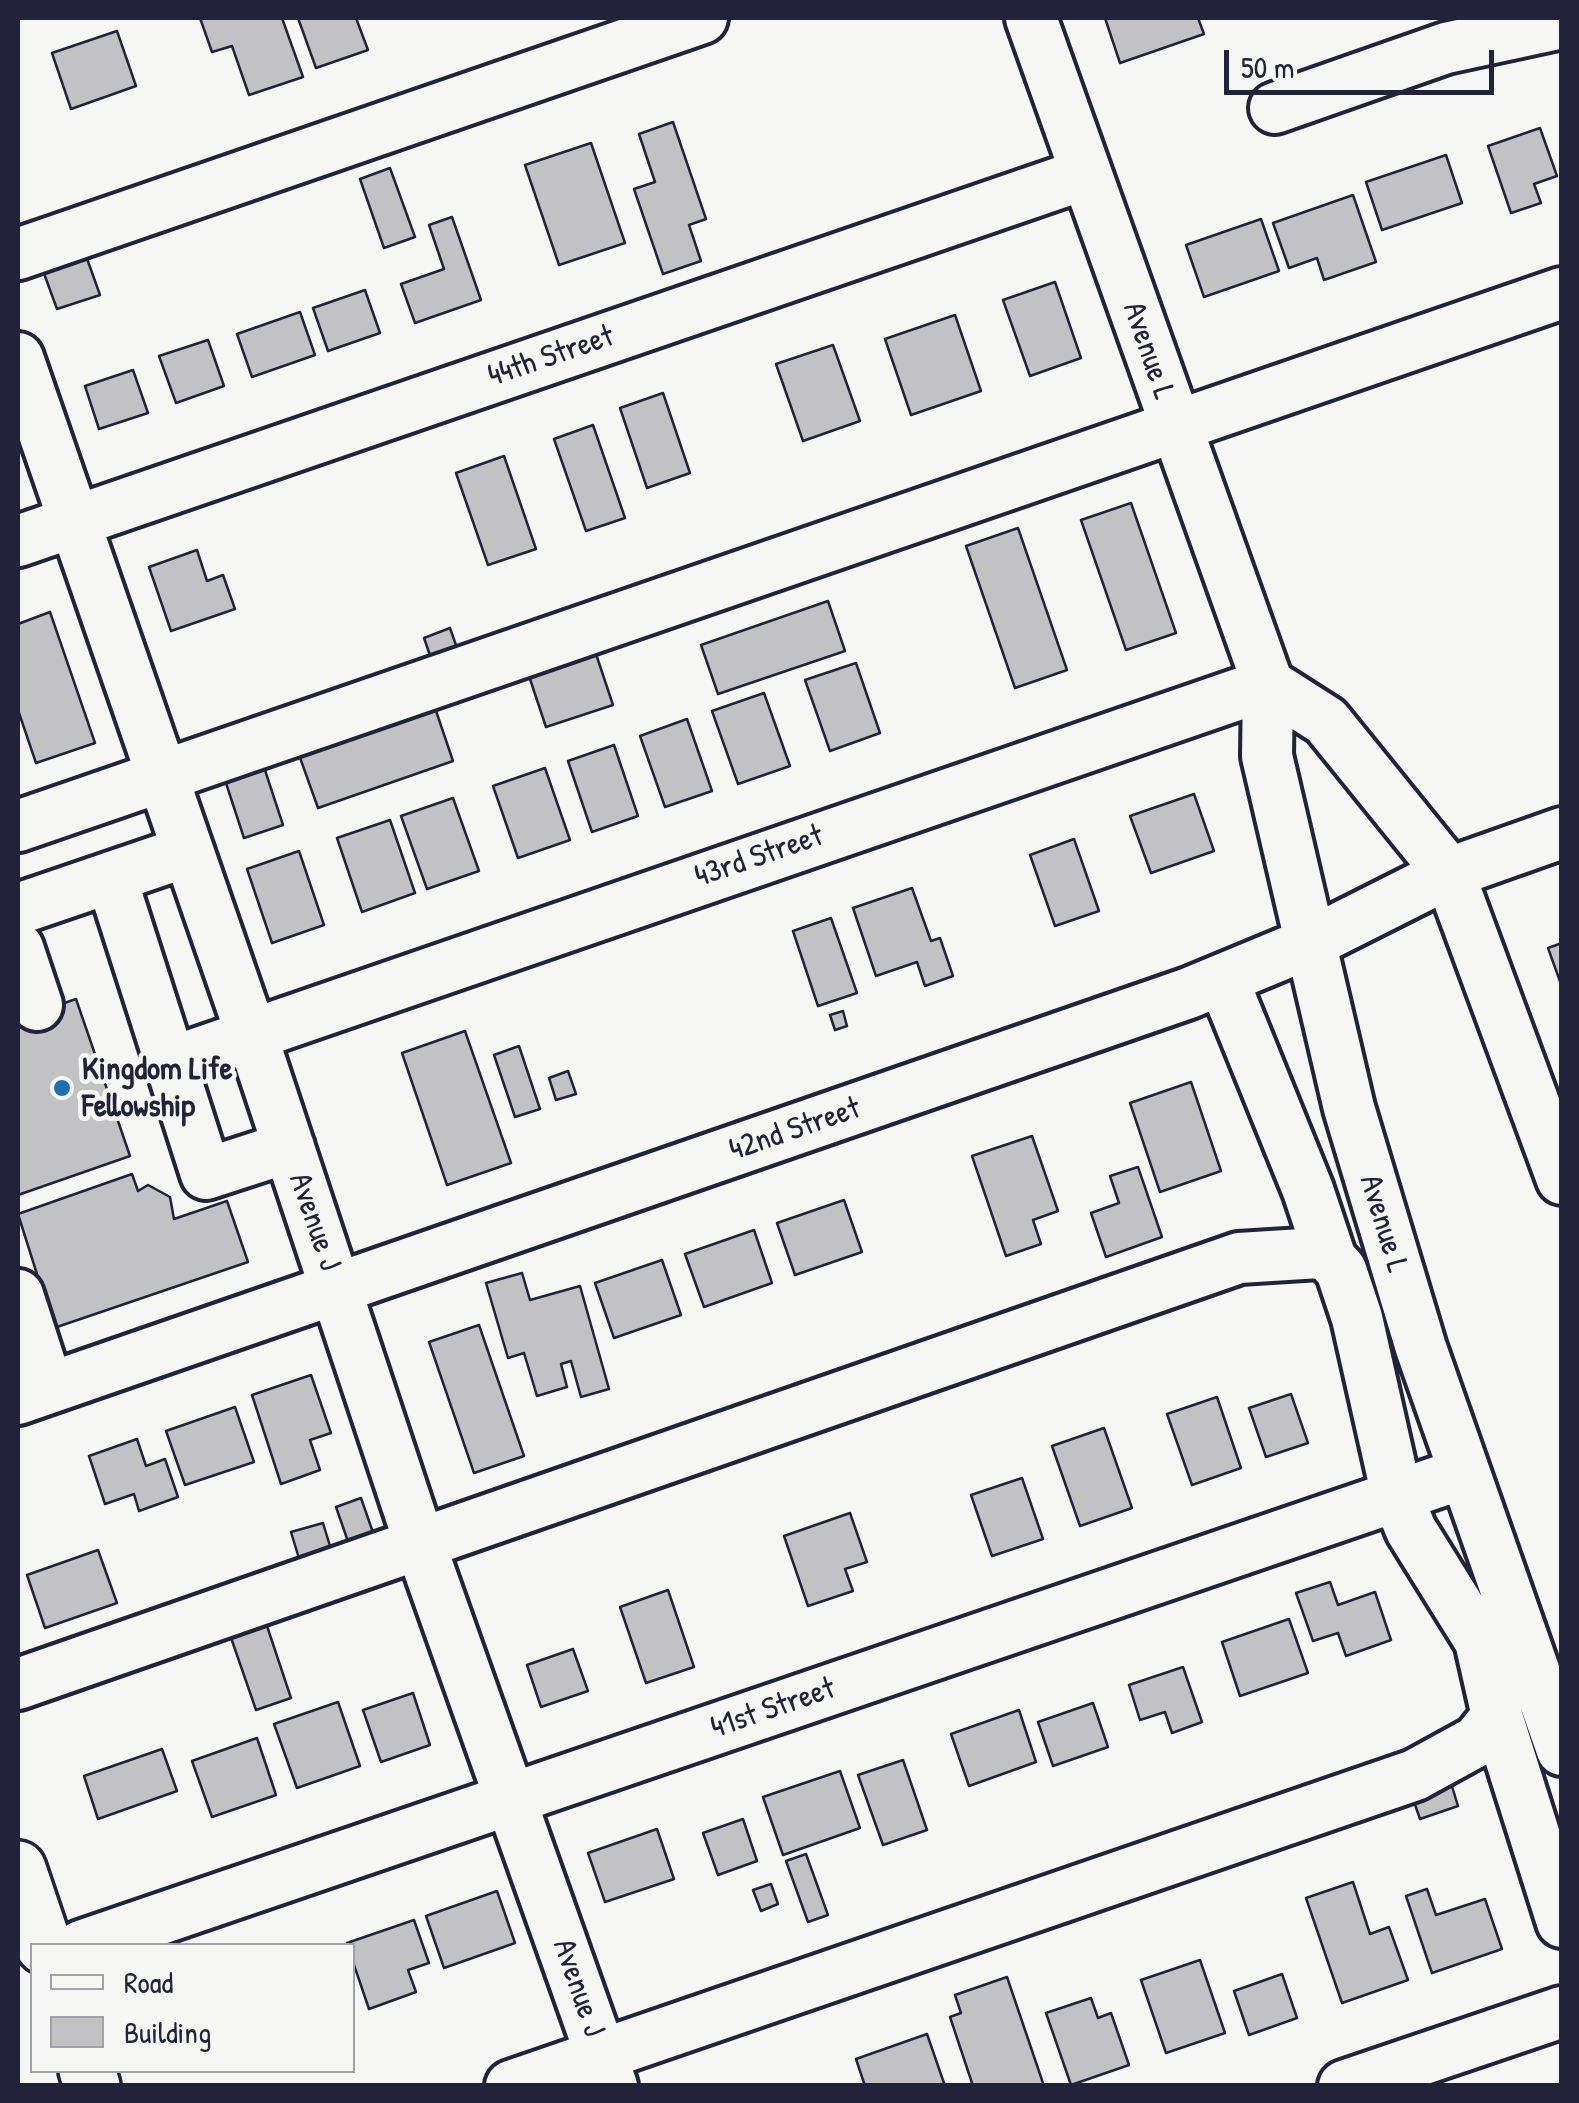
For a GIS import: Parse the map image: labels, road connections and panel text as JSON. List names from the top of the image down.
{
  "streets": {
    "street": [
      "Avenue L",
      "44th Street",
      "43rd Street",
      "42nd Street",
      "Avenue J",
      "41st Street"
    ]
  },
  "crossings": [
    ["Avenue L", "44th Street"],
    ["Avenue L", "43rd Street"],
    ["Avenue L", "42nd Street"],
    ["Avenue L", "41st Street"],
    ["44th Street", "Avenue J"],
    ["43rd Street", "Avenue J"],
    ["42nd Street", "Avenue J"],
    ["Avenue J", "41st Street"]
  ],
  "places": ["Kingdom Life Fellowship"],
  "legend": ["Road", "Building"],
  "scale_bar": "50 m"
}
